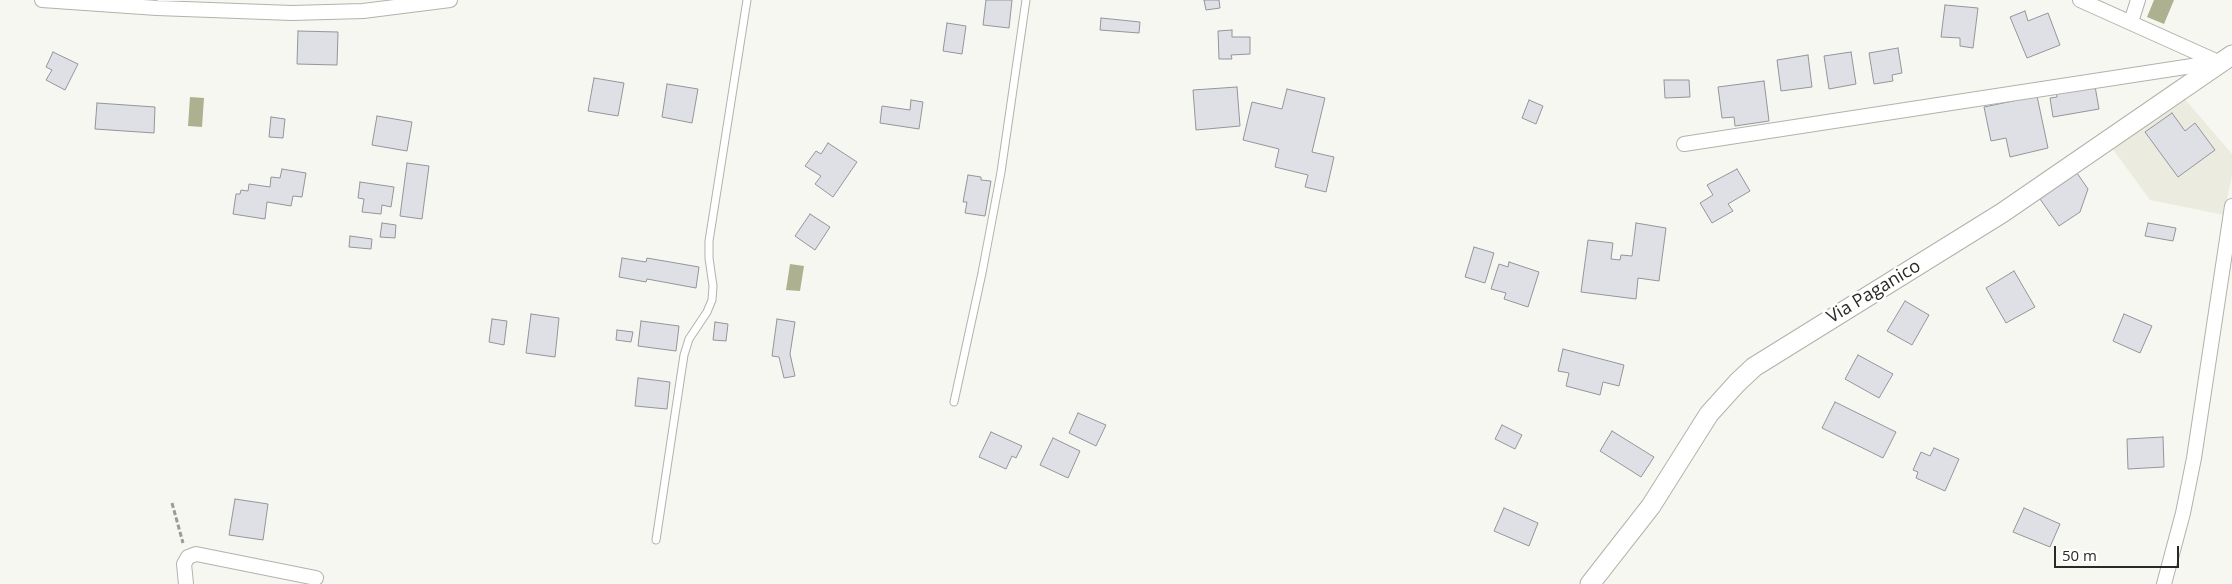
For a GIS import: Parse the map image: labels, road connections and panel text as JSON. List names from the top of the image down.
{
  "streets": {
    "street": ["Via Paganico"]
  },
  "scale_bar": "50 m"
}
